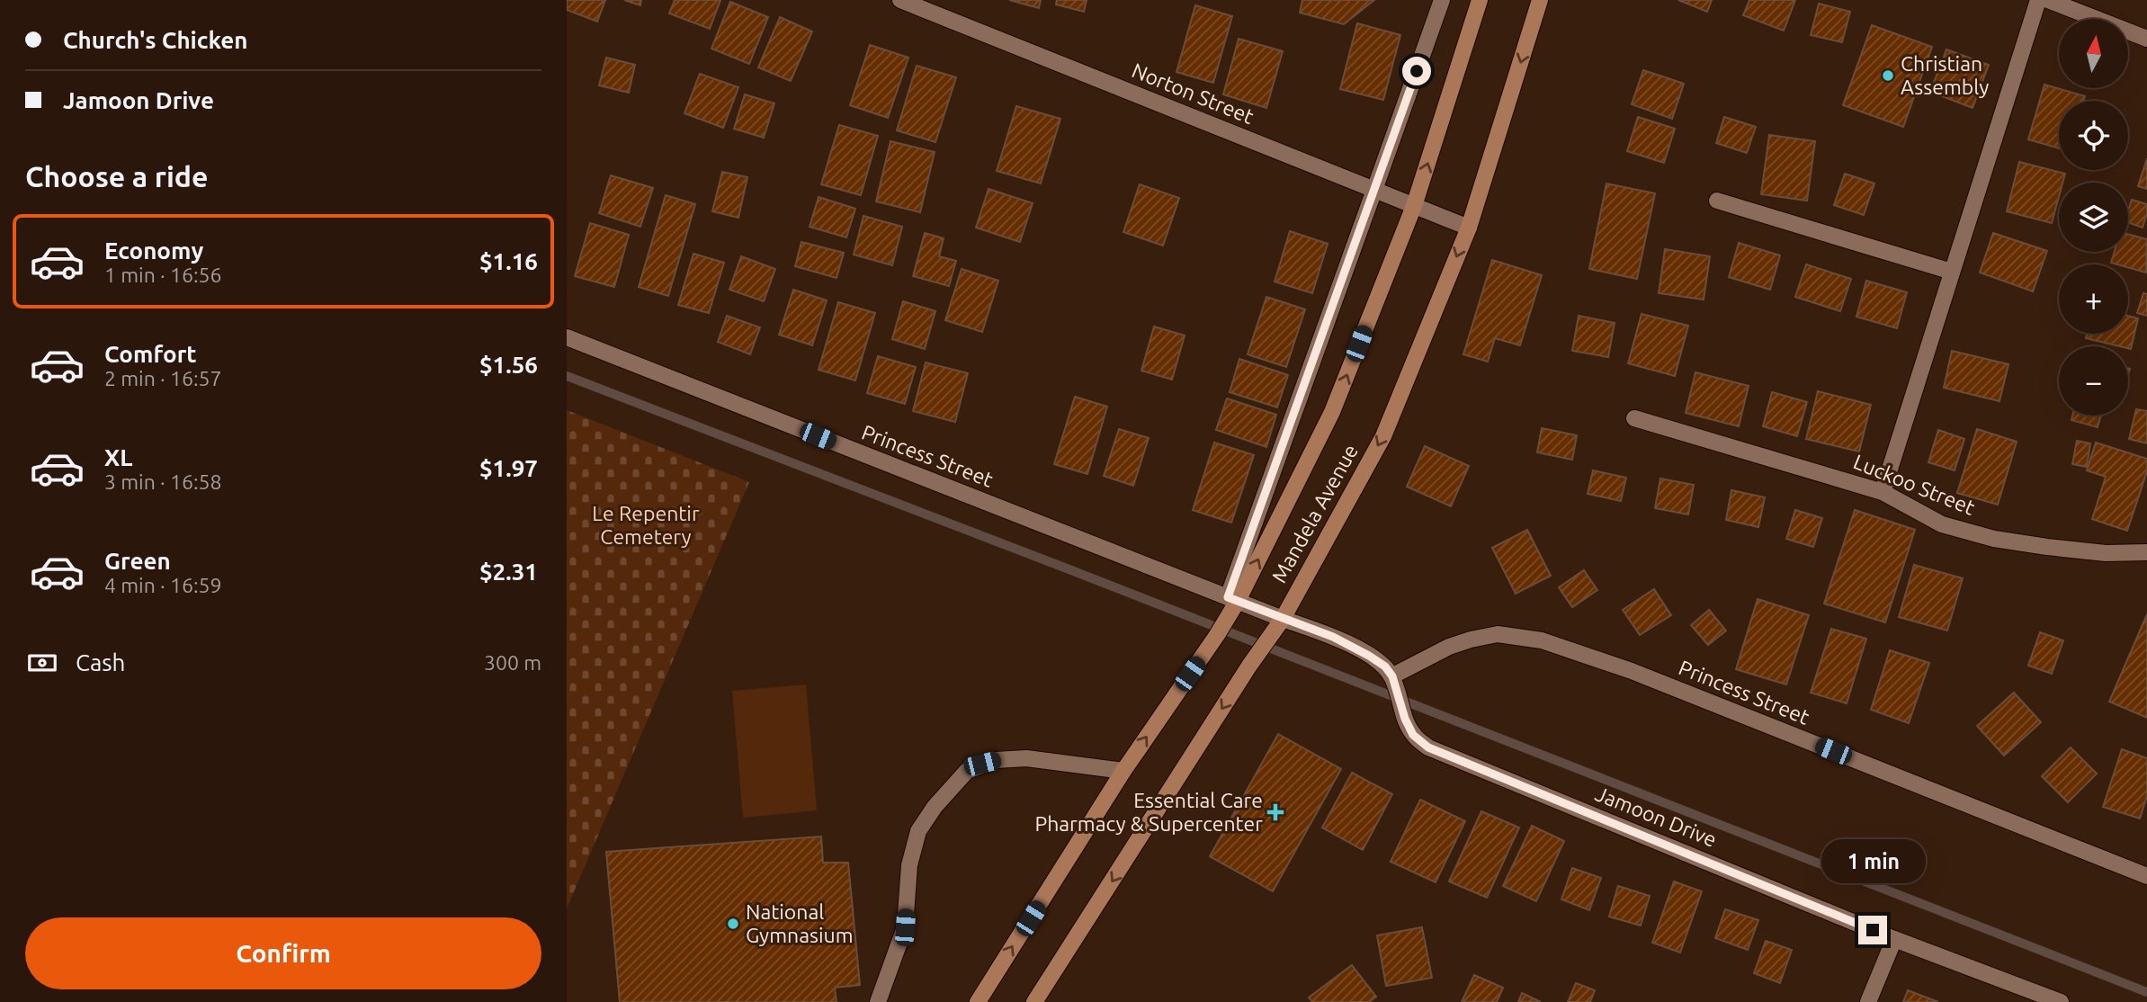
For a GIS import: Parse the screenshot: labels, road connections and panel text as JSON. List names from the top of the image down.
{
  "streets": {
    "main road": ["Mandela Avenue"],
    "street": [
      "Norton Street",
      "Princess Street",
      "Luckoo Street",
      "Jamoon Drive"
    ]
  },
  "crossings": [
    ["Norton Street", "Mandela Avenue"],
    ["Princess Street", "Mandela Avenue"],
    ["Princess Street", "Jamoon Drive"]
  ],
  "parks": ["Le Repentir Cemetery"],
  "places": {
    "other": ["Christian Assembly", "National Gymnasium"],
    "health": ["Essential Care Pharmacy & Supercenter"]
  },
  "north": "top",
  "page": {
    "banner": ["Church's Chicken", "Jamoon Drive"],
    "map_buttons": ["+", "−"],
    "heading": "Choose a ride",
    "list": [
      {
        "name": "Economy",
        "note": "1 min · 16:56",
        "value": "$1.16"
      },
      {
        "name": "Comfort",
        "note": "2 min · 16:57",
        "value": "$1.56"
      },
      {
        "name": "XL",
        "note": "3 min · 16:58",
        "value": "$1.97"
      },
      {
        "name": "Green",
        "note": "4 min · 16:59",
        "value": "$2.31"
      }
    ],
    "pay": ["Cash", "300 m"],
    "bubble": "1 min",
    "buttons": "Confirm"
  }
}
